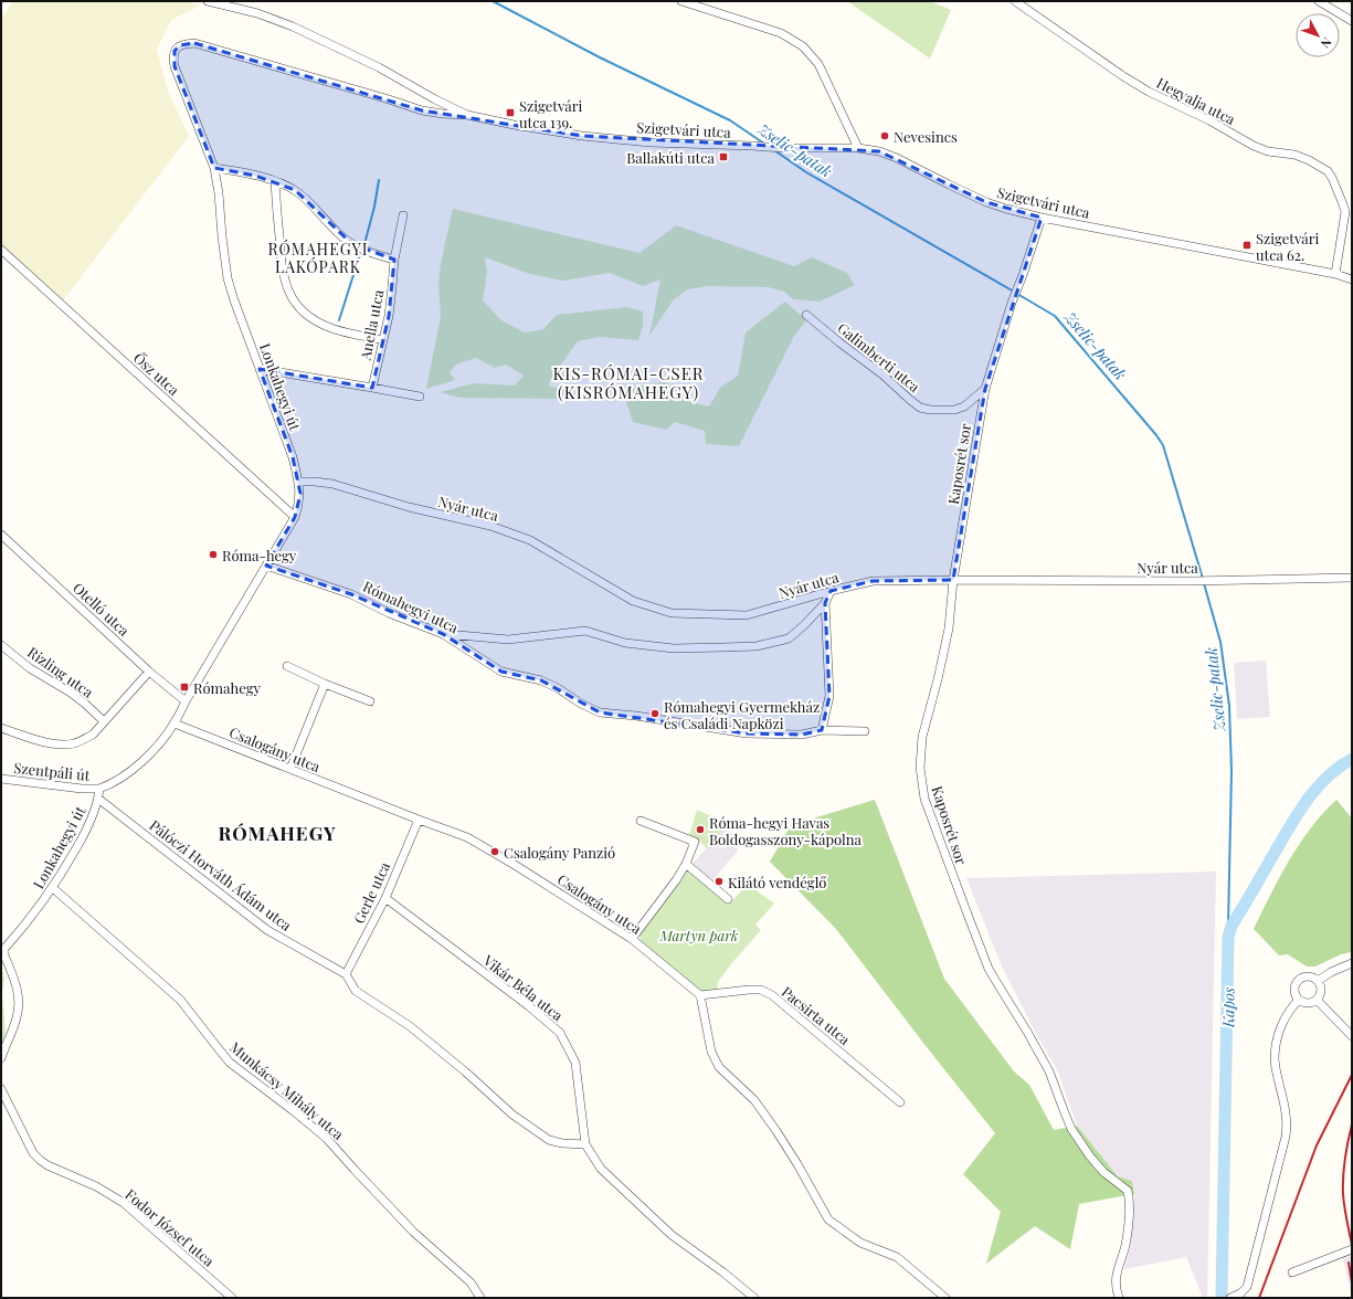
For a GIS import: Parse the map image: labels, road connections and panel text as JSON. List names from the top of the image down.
{
  "streets": {
    "street": [
      "Hegyalja utca",
      "Szigetvári utca",
      "Anella utca",
      "Galimberti utca",
      "Ősz utca",
      "Lonkahegyi út",
      "Kaposrét sor",
      "Nyár utca",
      "Rómahegyi utca",
      "Otelló utca",
      "Rizling utca",
      "Csalogány utca",
      "Szentpáli út",
      "Pálóczi Horváth Ádám utca",
      "Gerle utca",
      "Vikár Béla utca",
      "Pacsirta utca",
      "Munkácsy Mihály utca",
      "Fodor József utca"
    ]
  },
  "crossings": [
    ["Hegyalja utca", "Szigetvári utca"],
    ["Szigetvári utca", "Lonkahegyi út"],
    ["Szigetvári utca", "Kaposrét sor"],
    ["Galimberti utca", "Kaposrét sor"],
    ["Ősz utca", "Lonkahegyi út"],
    ["Lonkahegyi út", "Nyár utca"],
    ["Lonkahegyi út", "Rómahegyi utca"],
    ["Lonkahegyi út", "Otelló utca"],
    ["Lonkahegyi út", "Csalogány utca"],
    ["Lonkahegyi út", "Szentpáli út"],
    ["Lonkahegyi út", "Pálóczi Horváth Ádám utca"],
    ["Lonkahegyi út", "Munkácsy Mihály utca"],
    ["Kaposrét sor", "Nyár utca"],
    ["Csalogány utca", "Gerle utca"],
    ["Csalogány utca", "Pacsirta utca"],
    ["Pálóczi Horváth Ádám utca", "Gerle utca"],
    ["Pálóczi Horváth Ádám utca", "Vikár Béla utca"],
    ["Gerle utca", "Vikár Béla utca"]
  ],
  "districts": ["RÓMAHEGYI LAKÓPARK", "KIS-RÓMAI-CSER (KISRÓMAHEGY)", "RÓMAHEGY"],
  "water": ["Zselic-patak", "Kapos"],
  "parks": ["Martyn park"],
  "places": {
    "transit": [
      "Szigetvári utca 139.",
      "Ballakúti utca",
      "Szigetvári utca 62.",
      "Rómahegy"
    ],
    "other": [
      "Nevesincs",
      "Róma-hegy",
      "Rómahegyi Gyermekház és Családi Napközi",
      "Róma-hegyi Havas Boldogasszony-kápolna",
      "Csalogány Panzió",
      "Kilátó vendéglő"
    ]
  },
  "north": "bottom right"
}
